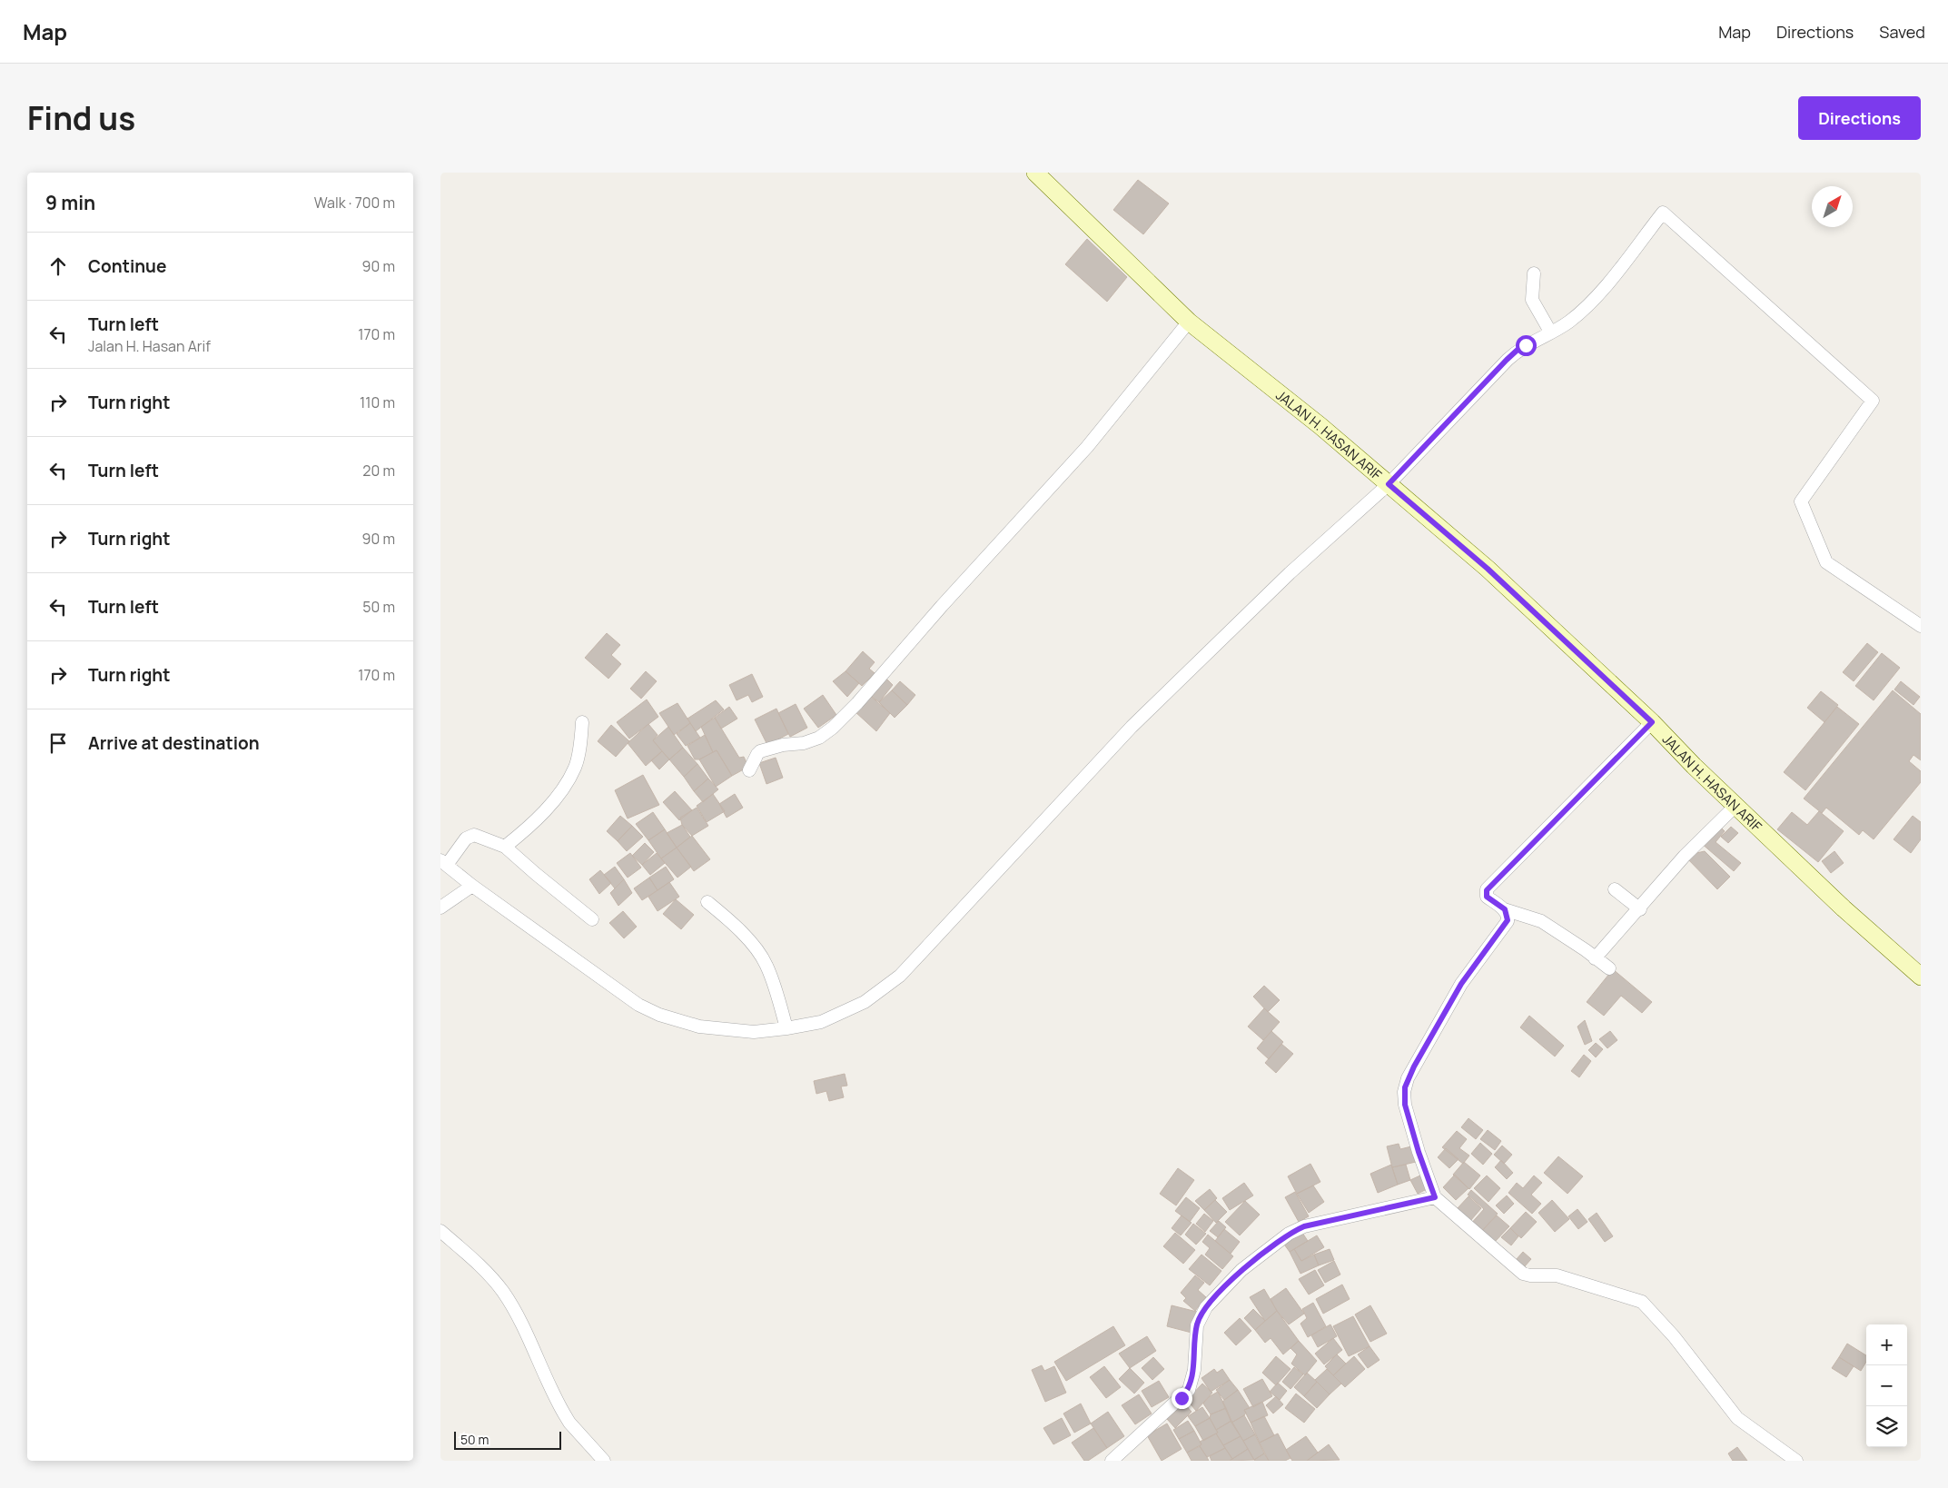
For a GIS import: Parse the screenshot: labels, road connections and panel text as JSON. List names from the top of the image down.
{
  "streets": {
    "main road": ["JALAN H. HASAN ARIF"]
  },
  "scale_bar": "50 m",
  "north": "top right",
  "page": {
    "header": "Map",
    "nav": ["Map", "Directions", "Saved"],
    "title": "Find us",
    "buttons": "Directions",
    "heading": ["9 min", "Walk · 700 m"],
    "list": [
      ["Continue", "90 m"],
      ["Turn left", "Jalan H. Hasan Arif", "170 m"],
      ["Turn right", "110 m"],
      ["Turn left", "20 m"],
      ["Turn right", "90 m"],
      ["Turn left", "50 m"],
      ["Turn right", "170 m"],
      "Arrive at destination"
    ],
    "map_buttons": ["+", "−"],
    "scale": "50 m"
  }
}
